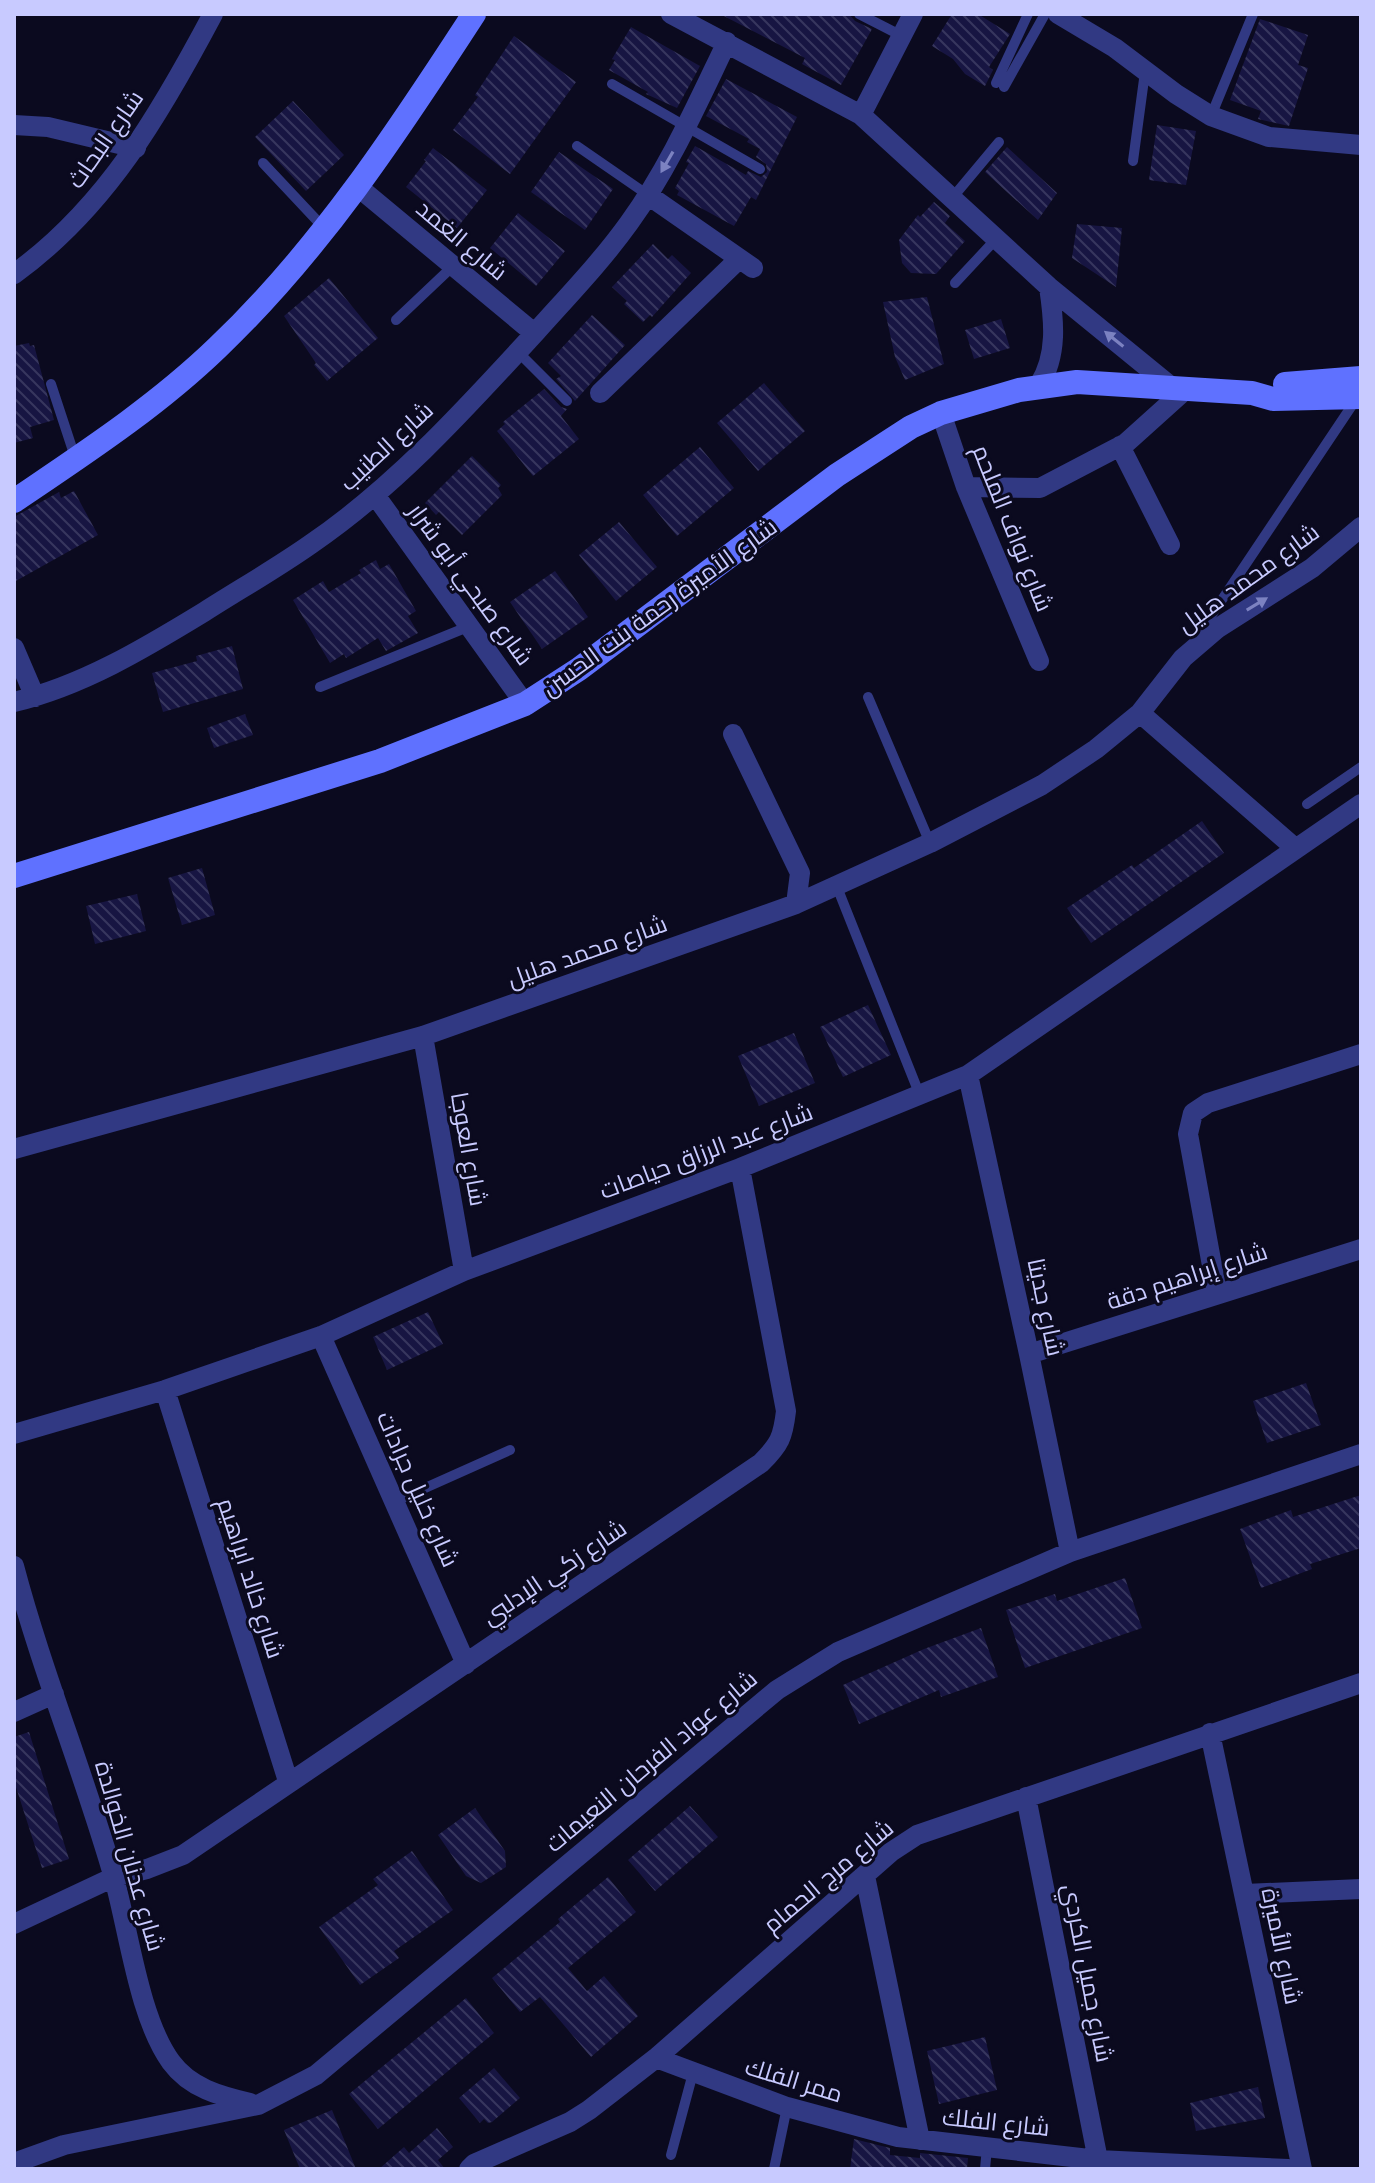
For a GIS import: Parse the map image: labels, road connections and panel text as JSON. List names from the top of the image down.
{
  "streets": {
    "street": [
      "شارع البحاث",
      "شارع الغمد",
      "شارع الطنيب",
      "شارع نواف الملحم",
      "شارع محمد هليل",
      "شارع صبحي أبو شرار",
      "شارع الأميرة رحمة بنت الحسن",
      "شارع العوجا",
      "شارع عبد الرزاق حياصات",
      "شارع إبراهيم دقة",
      "شارع جديتا",
      "شارع خليل جرادات",
      "شارع زكي الإدلبي",
      "شارع خالد ابراهيم",
      "شارع عواد الفرحان النعيمات",
      "شارع عدنان الخوالدة",
      "شارع مرج الحمام",
      "شارع الأميرة",
      "شارع جميل الكردي",
      "ممر الفلك",
      "شارع الفلك"
    ]
  },
  "crossings": [
    ["شارع الغمد", "شارع الطنيب"],
    ["شارع الطنيب", "شارع صبحي أبو شرار"],
    ["شارع نواف الملحم", "شارع الأميرة رحمة بنت الحسن"],
    ["شارع محمد هليل", "شارع العوجا"],
    ["شارع صبحي أبو شرار", "شارع الأميرة رحمة بنت الحسن"],
    ["شارع العوجا", "شارع عبد الرزاق حياصات"],
    ["شارع عبد الرزاق حياصات", "شارع جديتا"],
    ["شارع عبد الرزاق حياصات", "شارع خليل جرادات"],
    ["شارع عبد الرزاق حياصات", "شارع زكي الإدلبي"],
    ["شارع عبد الرزاق حياصات", "شارع خالد ابراهيم"],
    ["شارع إبراهيم دقة", "شارع جديتا"],
    ["شارع جديتا", "شارع عواد الفرحان النعيمات"],
    ["شارع خليل جرادات", "شارع زكي الإدلبي"],
    ["شارع زكي الإدلبي", "شارع خالد ابراهيم"],
    ["شارع زكي الإدلبي", "شارع عدنان الخوالدة"],
    ["شارع عواد الفرحان النعيمات", "شارع عدنان الخوالدة"],
    ["شارع مرج الحمام", "شارع الأميرة"],
    ["شارع مرج الحمام", "شارع جميل الكردي"],
    ["شارع مرج الحمام", "ممر الفلك"],
    ["شارع مرج الحمام", "شارع الفلك"],
    ["شارع جميل الكردي", "شارع الفلك"],
    ["ممر الفلك", "شارع الفلك"]
  ]
}
